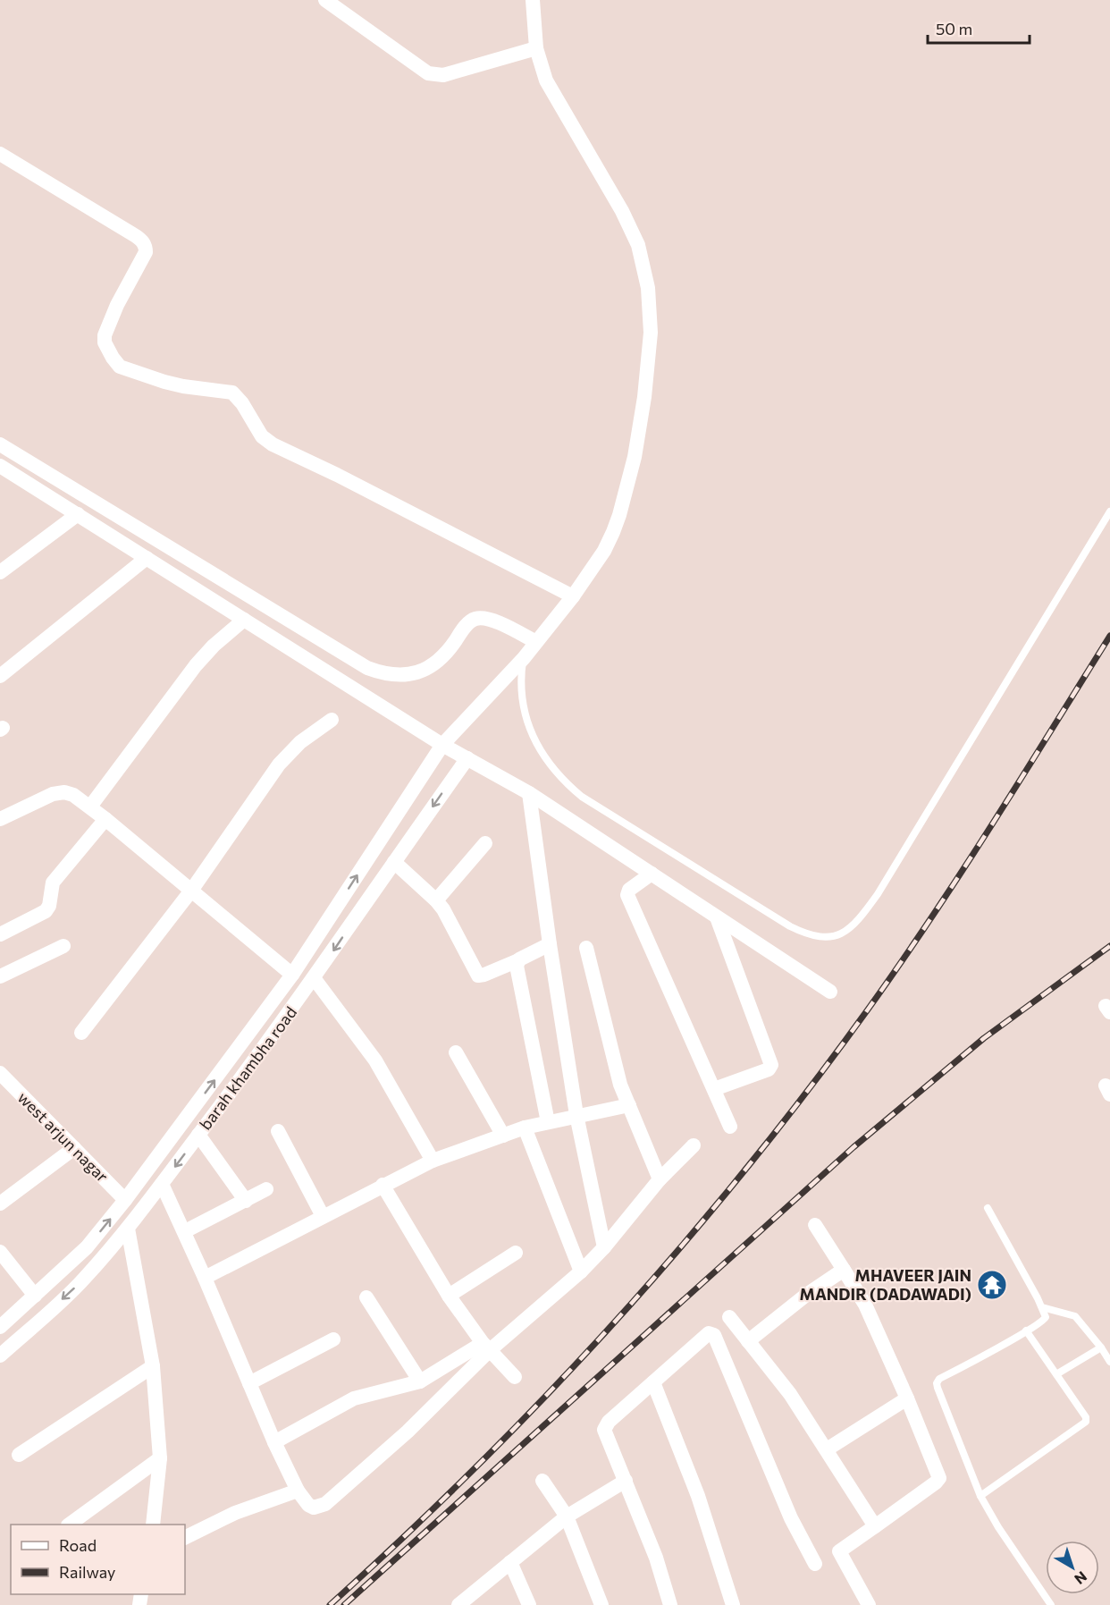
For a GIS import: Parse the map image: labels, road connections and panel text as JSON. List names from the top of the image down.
{
  "streets": {
    "street": ["barah khambha road", "west arjun nagar"]
  },
  "crossings": [
    ["barah khambha road", "west arjun nagar"]
  ],
  "places": {
    "temple": ["MHAVEER JAIN MANDIR (DADAWADI)"]
  },
  "legend": ["Road", "Railway"],
  "scale_bar": "50 m",
  "north": "bottom right"
}
